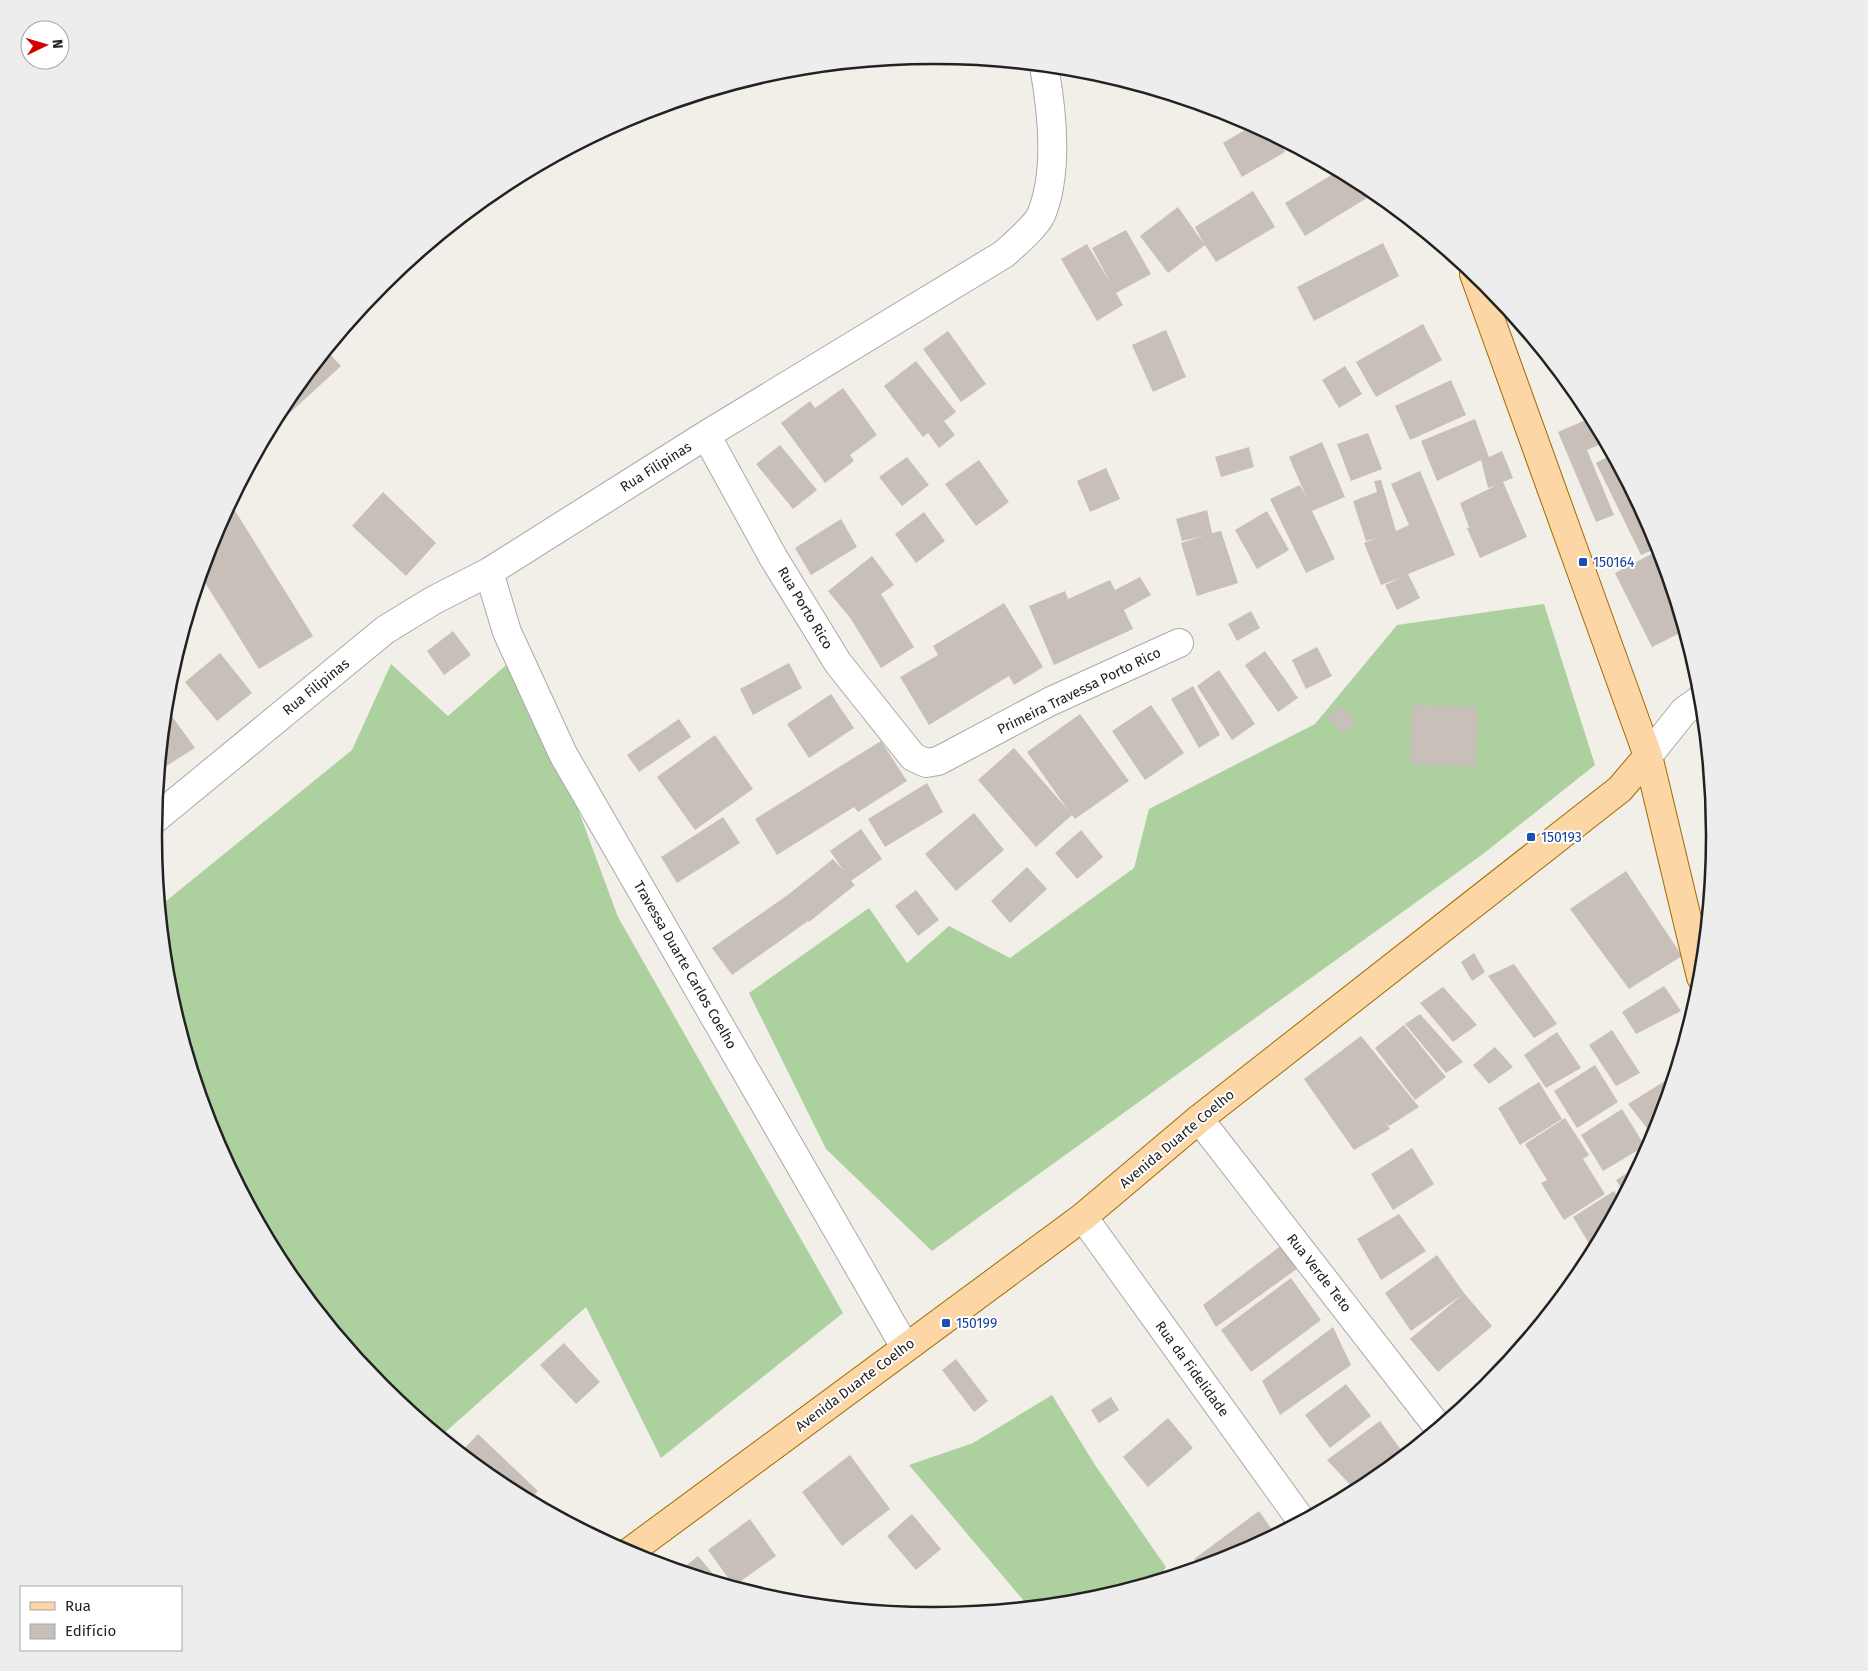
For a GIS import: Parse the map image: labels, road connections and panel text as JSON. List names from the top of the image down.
{
  "streets": {
    "main road": ["Avenida Duarte Coelho"],
    "street": [
      "Rua Filipinas",
      "Rua Porto Rico",
      "Primeira Travessa Porto Rico",
      "Travessa Duarte Carlos Coelho",
      "Rua Verde Teto",
      "Rua da Fidelidade"
    ]
  },
  "crossings": [
    ["Rua Filipinas", "Rua Porto Rico"],
    ["Rua Filipinas", "Travessa Duarte Carlos Coelho"],
    ["Rua Porto Rico", "Primeira Travessa Porto Rico"],
    ["Travessa Duarte Carlos Coelho", "Avenida Duarte Coelho"],
    ["Avenida Duarte Coelho", "Rua Verde Teto"],
    ["Avenida Duarte Coelho", "Rua da Fidelidade"]
  ],
  "places": {
    "transit": ["150164", "150193", "150199"]
  },
  "legend": ["Rua", "Edifício"],
  "north": "right"
}
